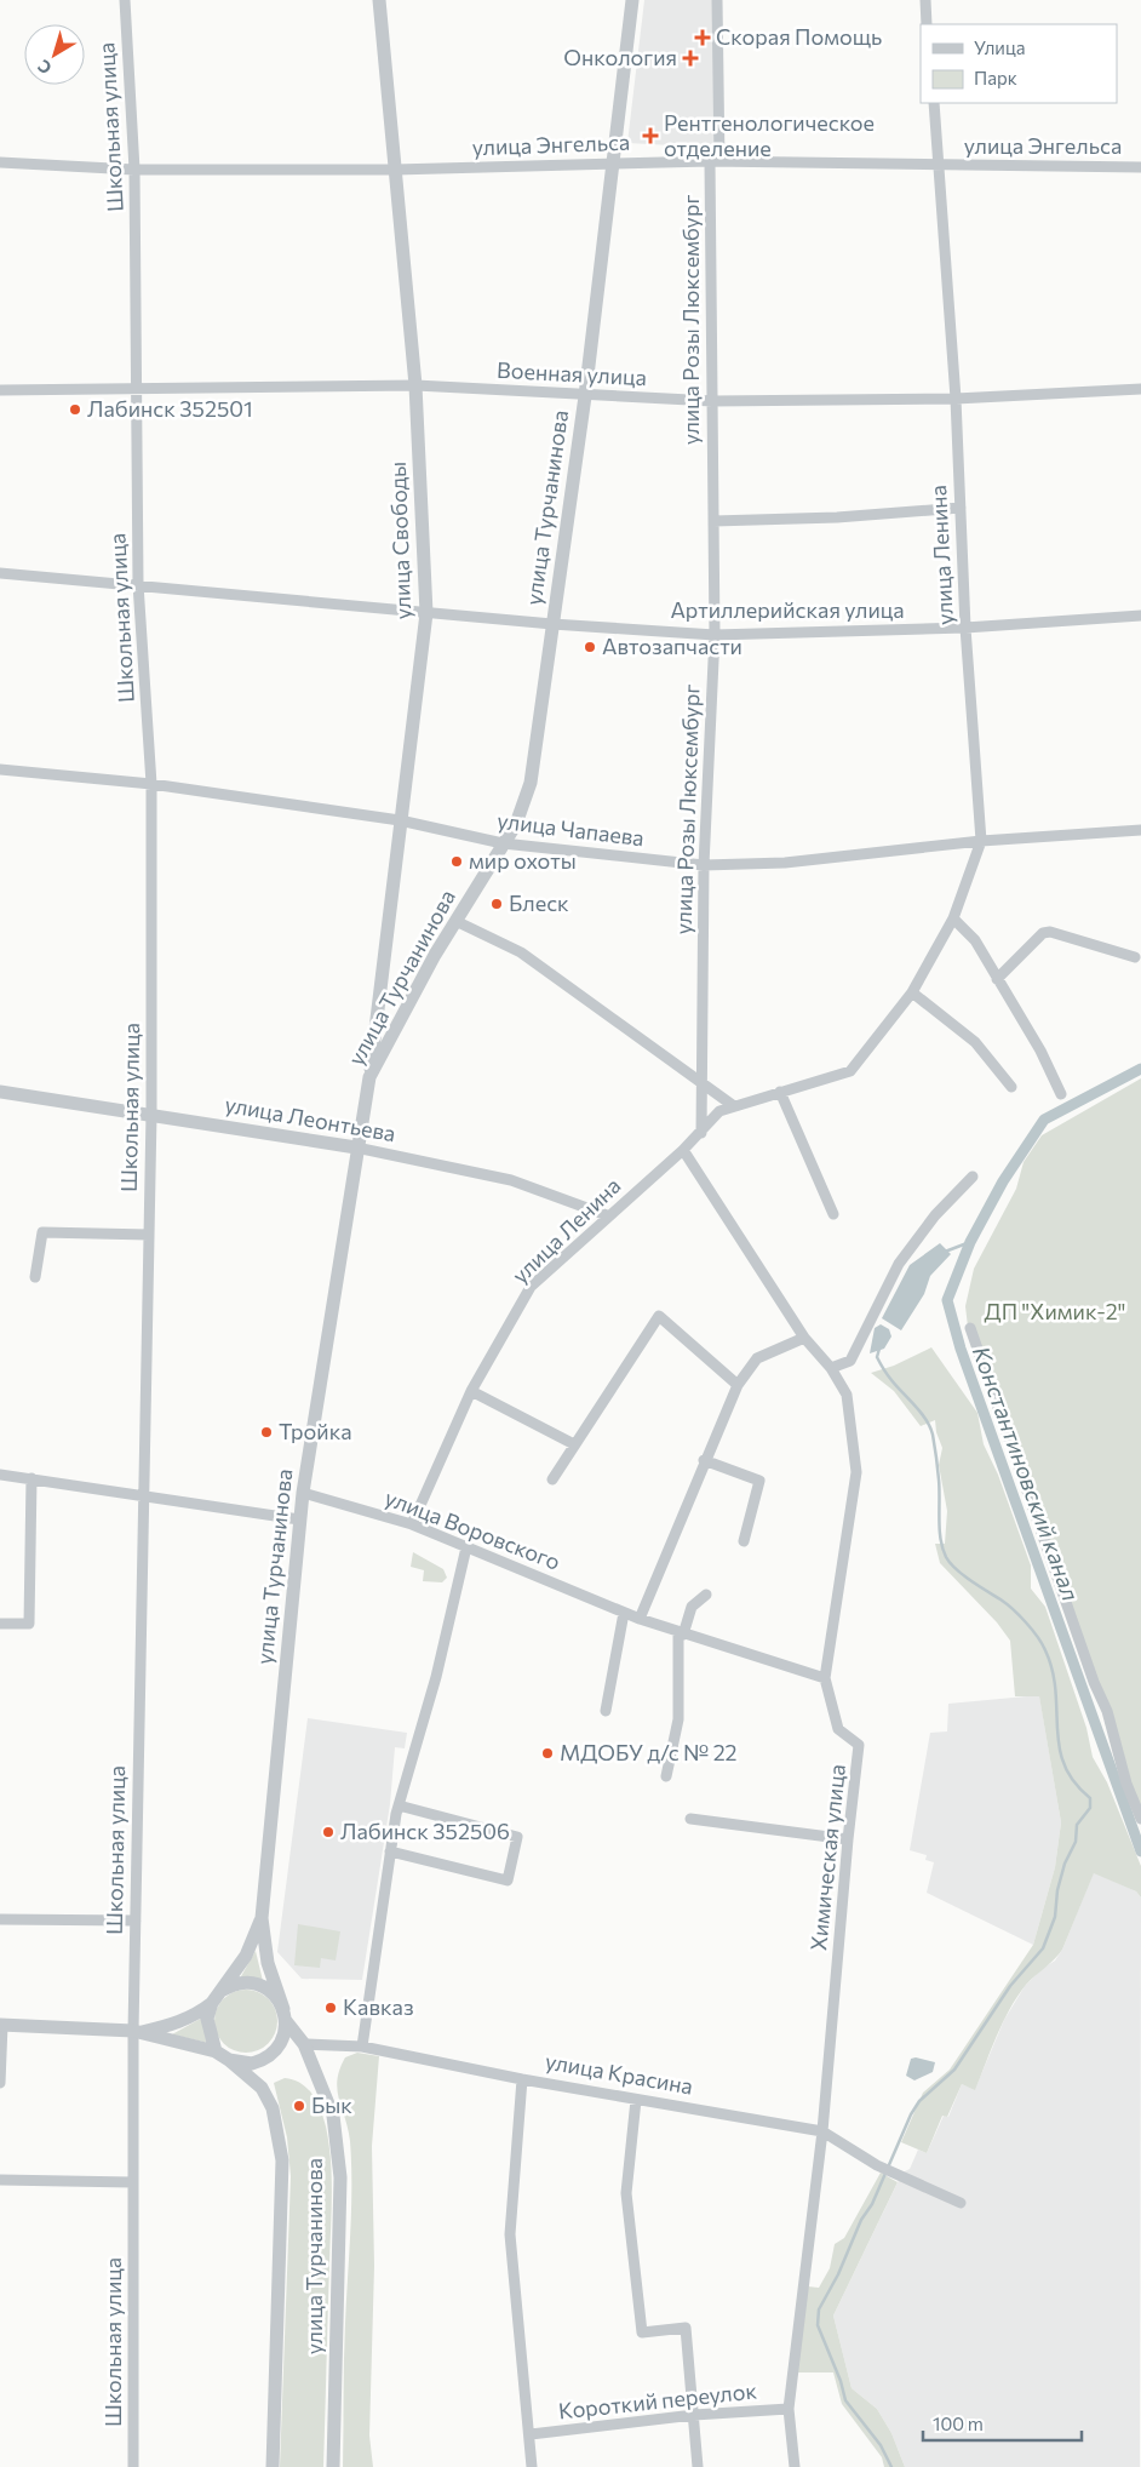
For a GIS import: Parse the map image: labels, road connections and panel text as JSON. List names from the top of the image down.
{
  "streets": {
    "street": [
      "Школьная улица",
      "улица Энгельса",
      "улица Розы Люксембург",
      "Военная улица",
      "улица Турчанинова",
      "улица Свободы",
      "улица Ленина",
      "Артиллерийская улица",
      "улица Чапаева",
      "улица Леонтьева",
      "улица Воровского",
      "Химическая улица",
      "улица Красина",
      "Короткий переулок"
    ]
  },
  "crossings": [
    ["Школьная улица", "улица Энгельса"],
    ["Школьная улица", "Военная улица"],
    ["Школьная улица", "Артиллерийская улица"],
    ["Школьная улица", "улица Чапаева"],
    ["Школьная улица", "улица Леонтьева"],
    ["улица Энгельса", "улица Розы Люксембург"],
    ["улица Энгельса", "улица Турчанинова"],
    ["улица Энгельса", "улица Свободы"],
    ["улица Энгельса", "улица Ленина"],
    ["улица Розы Люксембург", "Военная улица"],
    ["улица Розы Люксембург", "улица Ленина"],
    ["улица Розы Люксембург", "Артиллерийская улица"],
    ["улица Розы Люксембург", "улица Чапаева"],
    ["Военная улица", "улица Турчанинова"],
    ["Военная улица", "улица Свободы"],
    ["Военная улица", "улица Ленина"],
    ["улица Турчанинова", "улица Свободы"],
    ["улица Турчанинова", "Артиллерийская улица"],
    ["улица Турчанинова", "улица Чапаева"],
    ["улица Турчанинова", "улица Леонтьева"],
    ["улица Турчанинова", "улица Воровского"],
    ["улица Турчанинова", "улица Красина"],
    ["улица Свободы", "Артиллерийская улица"],
    ["улица Свободы", "улица Чапаева"],
    ["улица Ленина", "Артиллерийская улица"],
    ["улица Ленина", "улица Чапаева"],
    ["улица Ленина", "улица Леонтьева"],
    ["улица Ленина", "улица Воровского"],
    ["улица Ленина", "Химическая улица"],
    ["улица Воровского", "Химическая улица"],
    ["Химическая улица", "улица Красина"],
    ["Химическая улица", "Короткий переулок"],
    ["улица Красина", "Короткий переулок"]
  ],
  "water": ["Константиновский канал"],
  "parks": ["ДП \"Химик-2\""],
  "places": {
    "health": ["Скорая Помощь", "Онкология", "Рентгенологическое отделение"],
    "other": [
      "Лабинск 352501",
      "Автозапчасти",
      "мир охоты",
      "Блеск",
      "Тройка",
      "МДОБУ д/с № 22",
      "Лабинск 352506",
      "Кавказ",
      "Бык"
    ]
  },
  "legend": ["Улица", "Парк"],
  "scale_bar": "100 m",
  "north": "bottom left"
}
